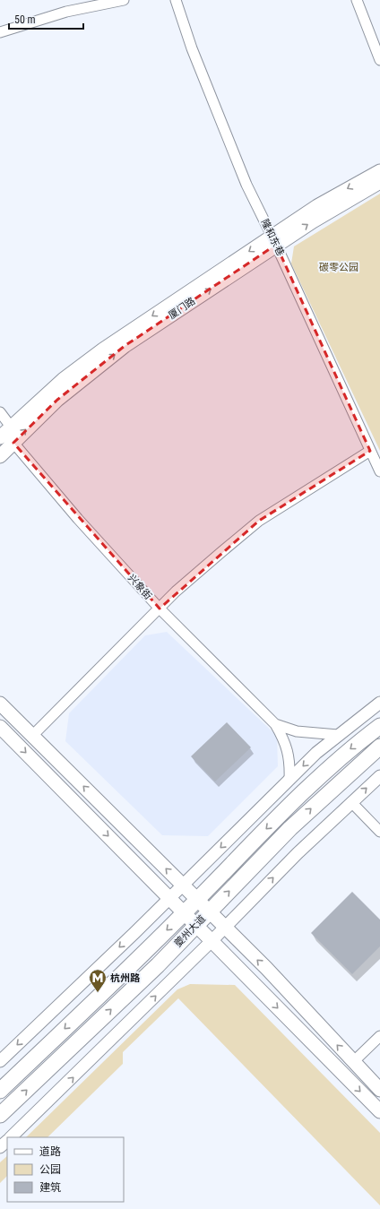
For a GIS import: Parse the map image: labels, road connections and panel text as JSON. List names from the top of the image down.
{
  "streets": {
    "main road": ["厦门路", "夔州大道"],
    "street": ["隆和东巷", "兴象街"]
  },
  "crossings": [
    ["隆和东巷", "厦门路"],
    ["厦门路", "兴象街"]
  ],
  "parks": ["碳零公园"],
  "places": {
    "metro station": ["杭州路"]
  },
  "legend": ["道路", "公园", "建筑"],
  "scale_bar": "50 m"
}
